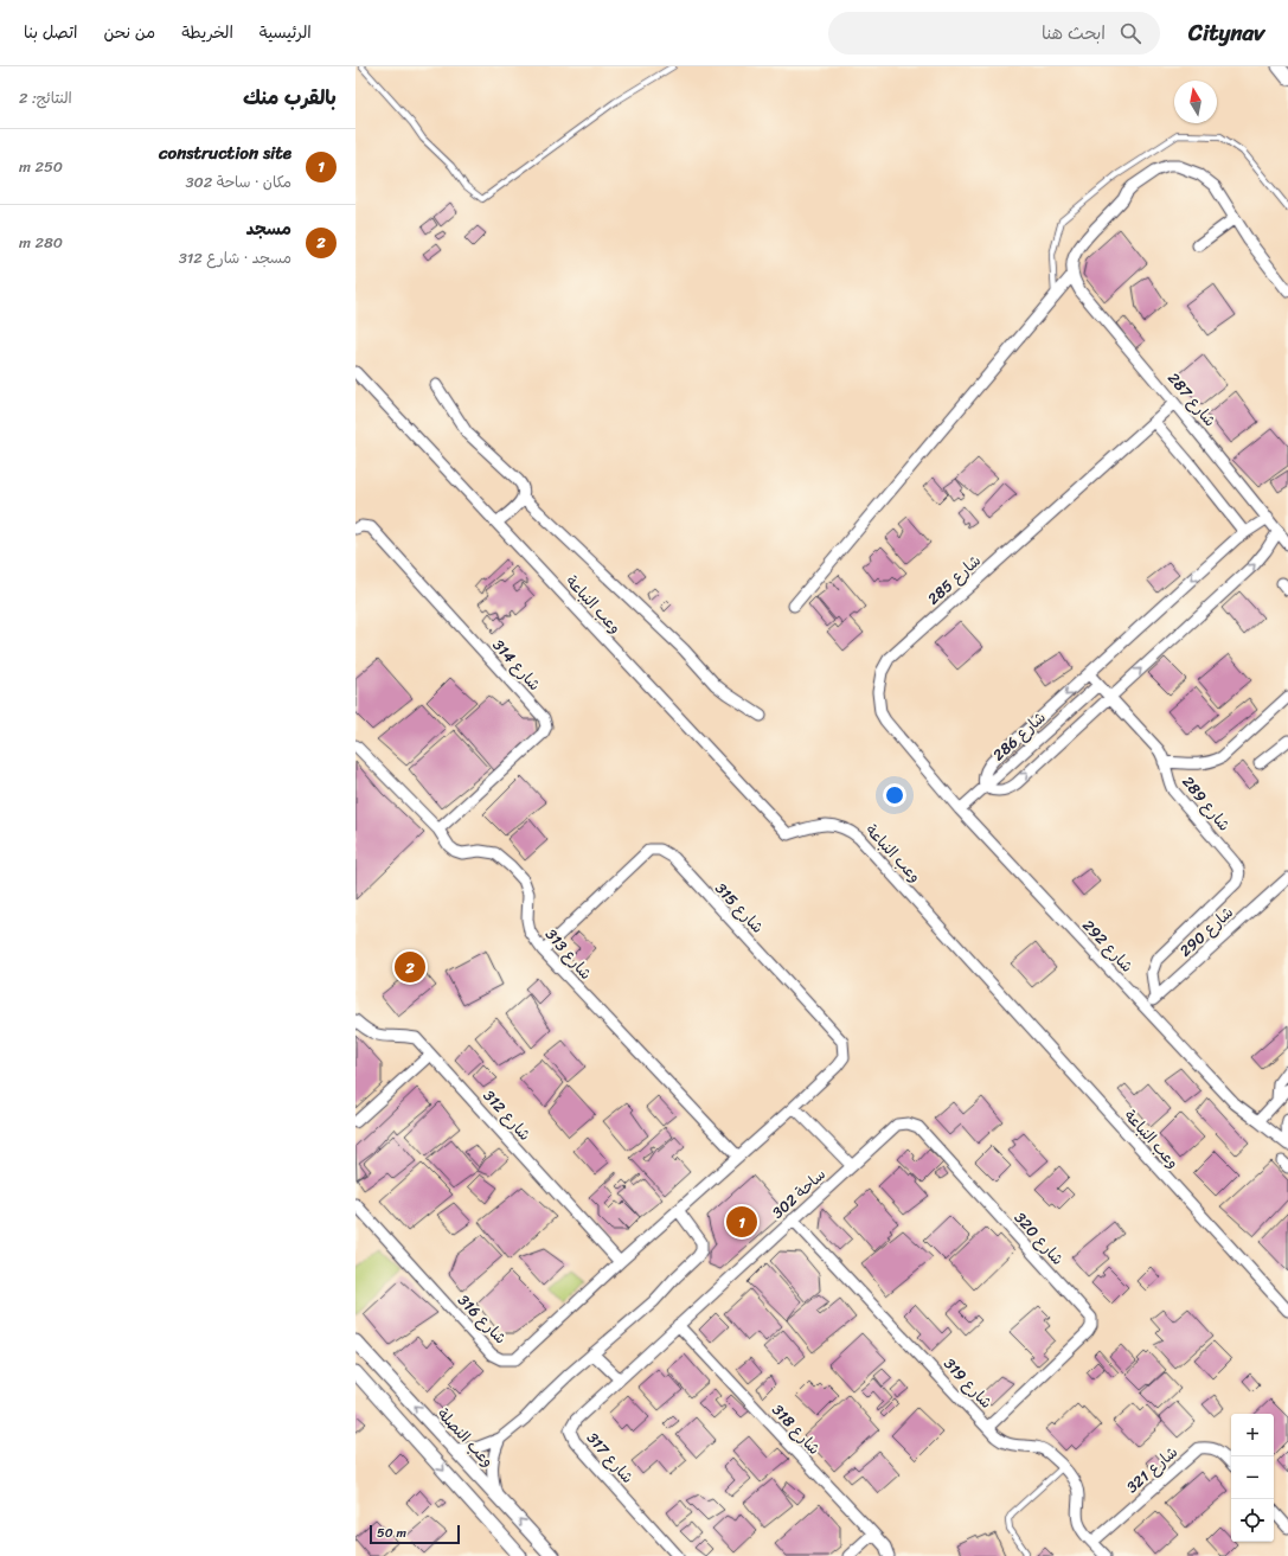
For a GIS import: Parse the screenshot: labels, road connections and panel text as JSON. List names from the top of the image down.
{
  "streets": {
    "street": [
      "شارع 287",
      "شارع 285",
      "وعب النباعة",
      "شارع 314",
      "شارع 286",
      "شارع 289",
      "شارع 315",
      "شارع 290",
      "شارع 292",
      "شارع 313",
      "شارع 312",
      "ساحة 302",
      "شارع 320",
      "شارع 316",
      "شارع 319",
      "شارع 318",
      "وعب النصلة",
      "شارع 317",
      "شارع 321"
    ]
  },
  "crossings": [
    ["شارع 287", "شارع 285"],
    ["شارع 285", "شارع 286"],
    ["شارع 285", "شارع 292"],
    ["شارع 314", "شارع 313"],
    ["شارع 286", "شارع 289"],
    ["شارع 286", "شارع 292"],
    ["شارع 289", "شارع 290"],
    ["شارع 315", "شارع 313"],
    ["شارع 290", "شارع 292"],
    ["شارع 312", "شارع 316"],
    ["ساحة 302", "شارع 320"],
    ["ساحة 302", "شارع 319"],
    ["ساحة 302", "شارع 318"],
    ["ساحة 302", "شارع 317"],
    ["شارع 320", "شارع 319"],
    ["شارع 319", "شارع 321"]
  ],
  "scale_bar": "50 m",
  "north": "top",
  "page": {
    "header": "Citynav",
    "search": "ابحث هنا",
    "nav": [
      "الرئيسية",
      "الخريطة",
      "من نحن",
      "اتصل بنا"
    ],
    "heading": ["بالقرب منك", "النتائج: 2"],
    "list": [
      {
        "mark": "1",
        "name": "construction site",
        "note": "مكان · ساحة 302",
        "value": "250 m"
      },
      {
        "mark": "2",
        "name": "مسجد",
        "note": "مسجد · شارع 312",
        "value": "280 m"
      }
    ],
    "pins": ["2", "1"],
    "map_buttons": ["+", "−"],
    "scale": "50 m"
  }
}
